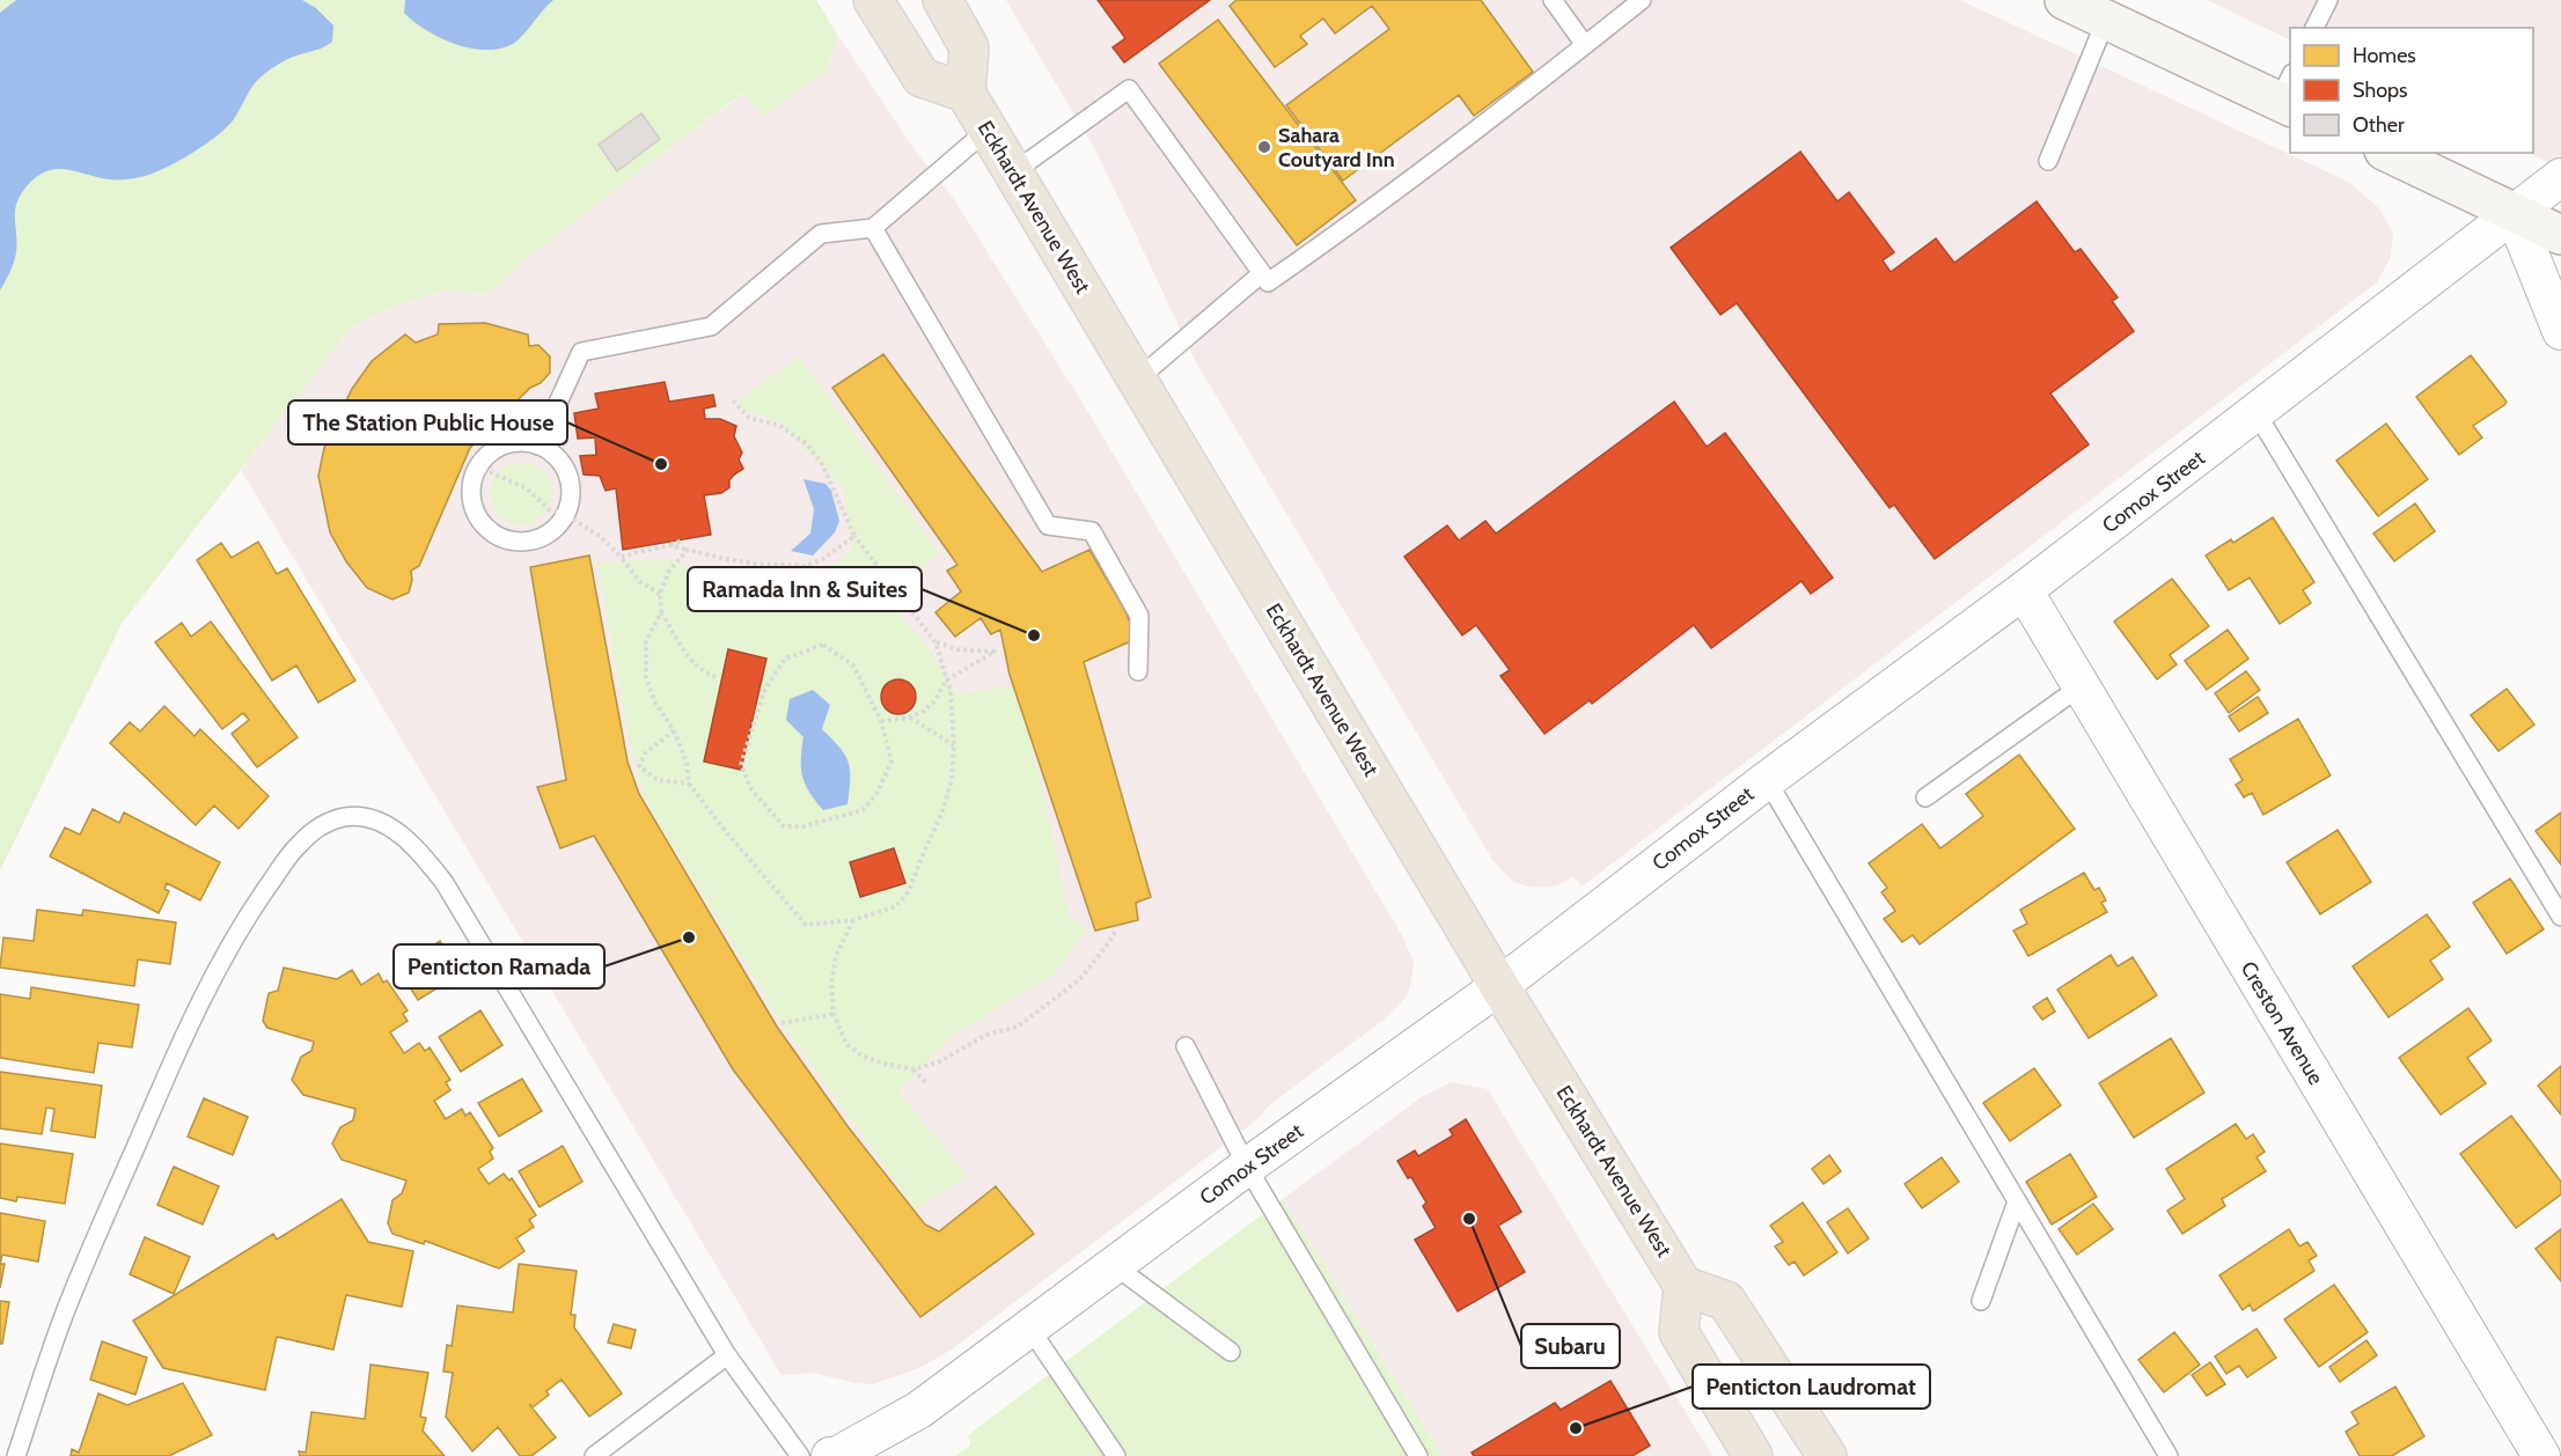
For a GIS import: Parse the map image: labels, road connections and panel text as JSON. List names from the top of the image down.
{
  "streets": {
    "highway": ["Eckhardt Avenue West"],
    "street": ["Comox Street", "Creston Avenue"]
  },
  "crossings": [
    ["Eckhardt Avenue West", "Comox Street"],
    ["Comox Street", "Creston Avenue"]
  ],
  "places": [
    "Sahara Coutyard Inn",
    "The Station Public House",
    "Ramada Inn & Suites",
    "Penticton Ramada",
    "Subaru",
    "Penticton Laudromat"
  ],
  "legend": ["Homes", "Shops", "Other"]
}
